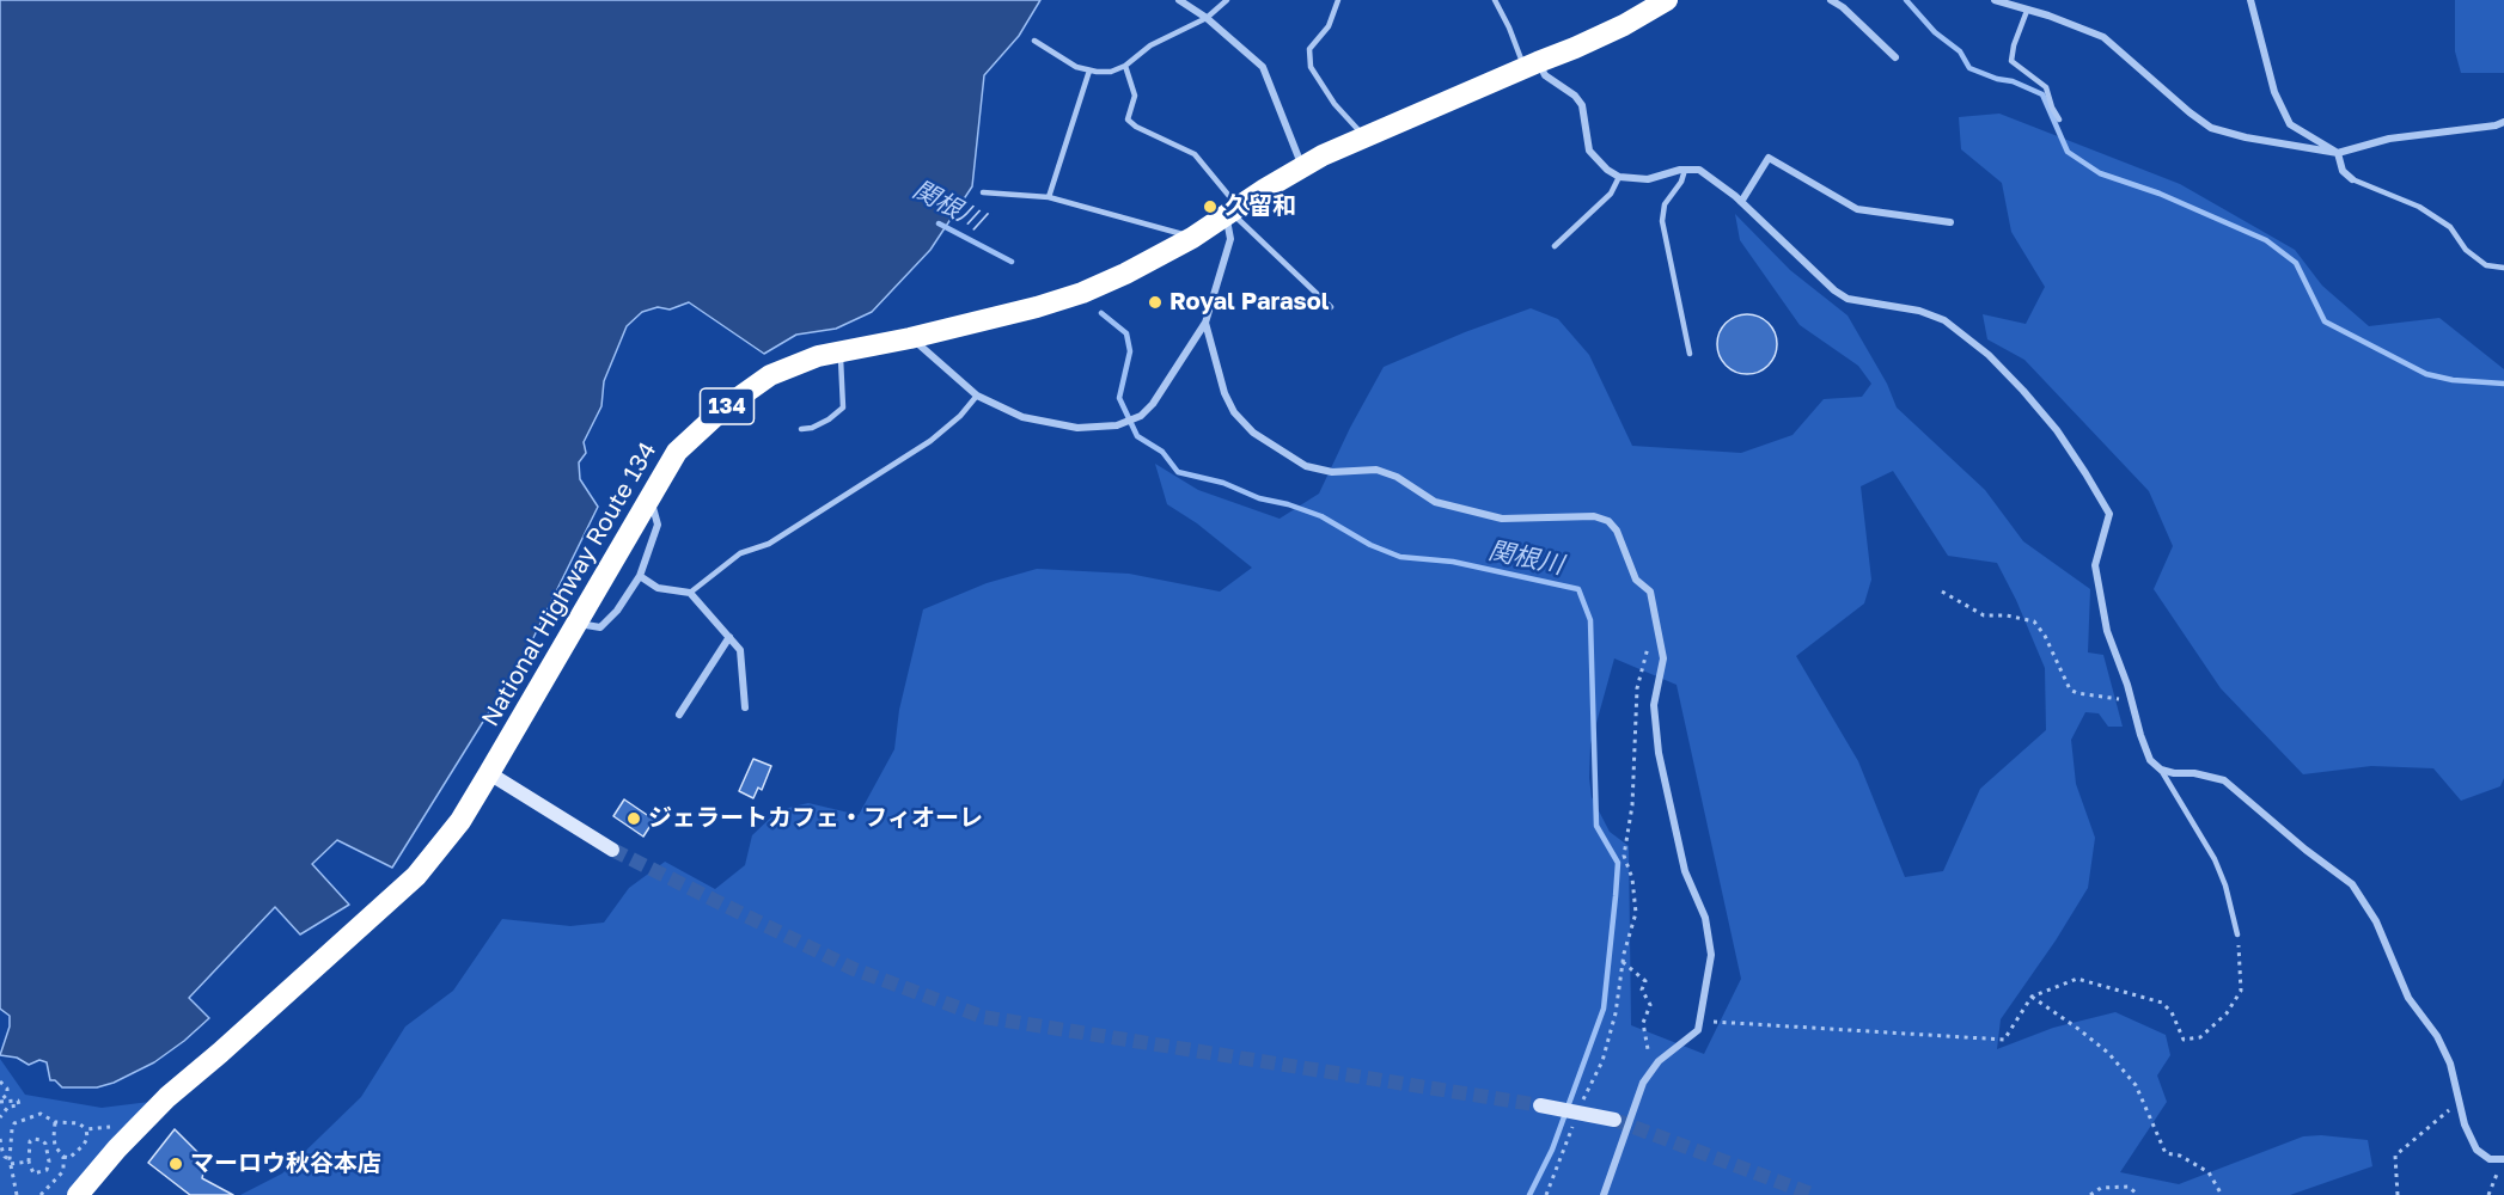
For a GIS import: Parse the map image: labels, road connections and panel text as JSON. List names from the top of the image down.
{
  "streets": {
    "highway": ["134", "National Highway Route 134"]
  },
  "water": ["関根川"],
  "places": [
    "久留和",
    "Royal Parasol",
    "ジェラートカフェ・フィオーレ",
    "マーロウ秋谷本店"
  ]
}
